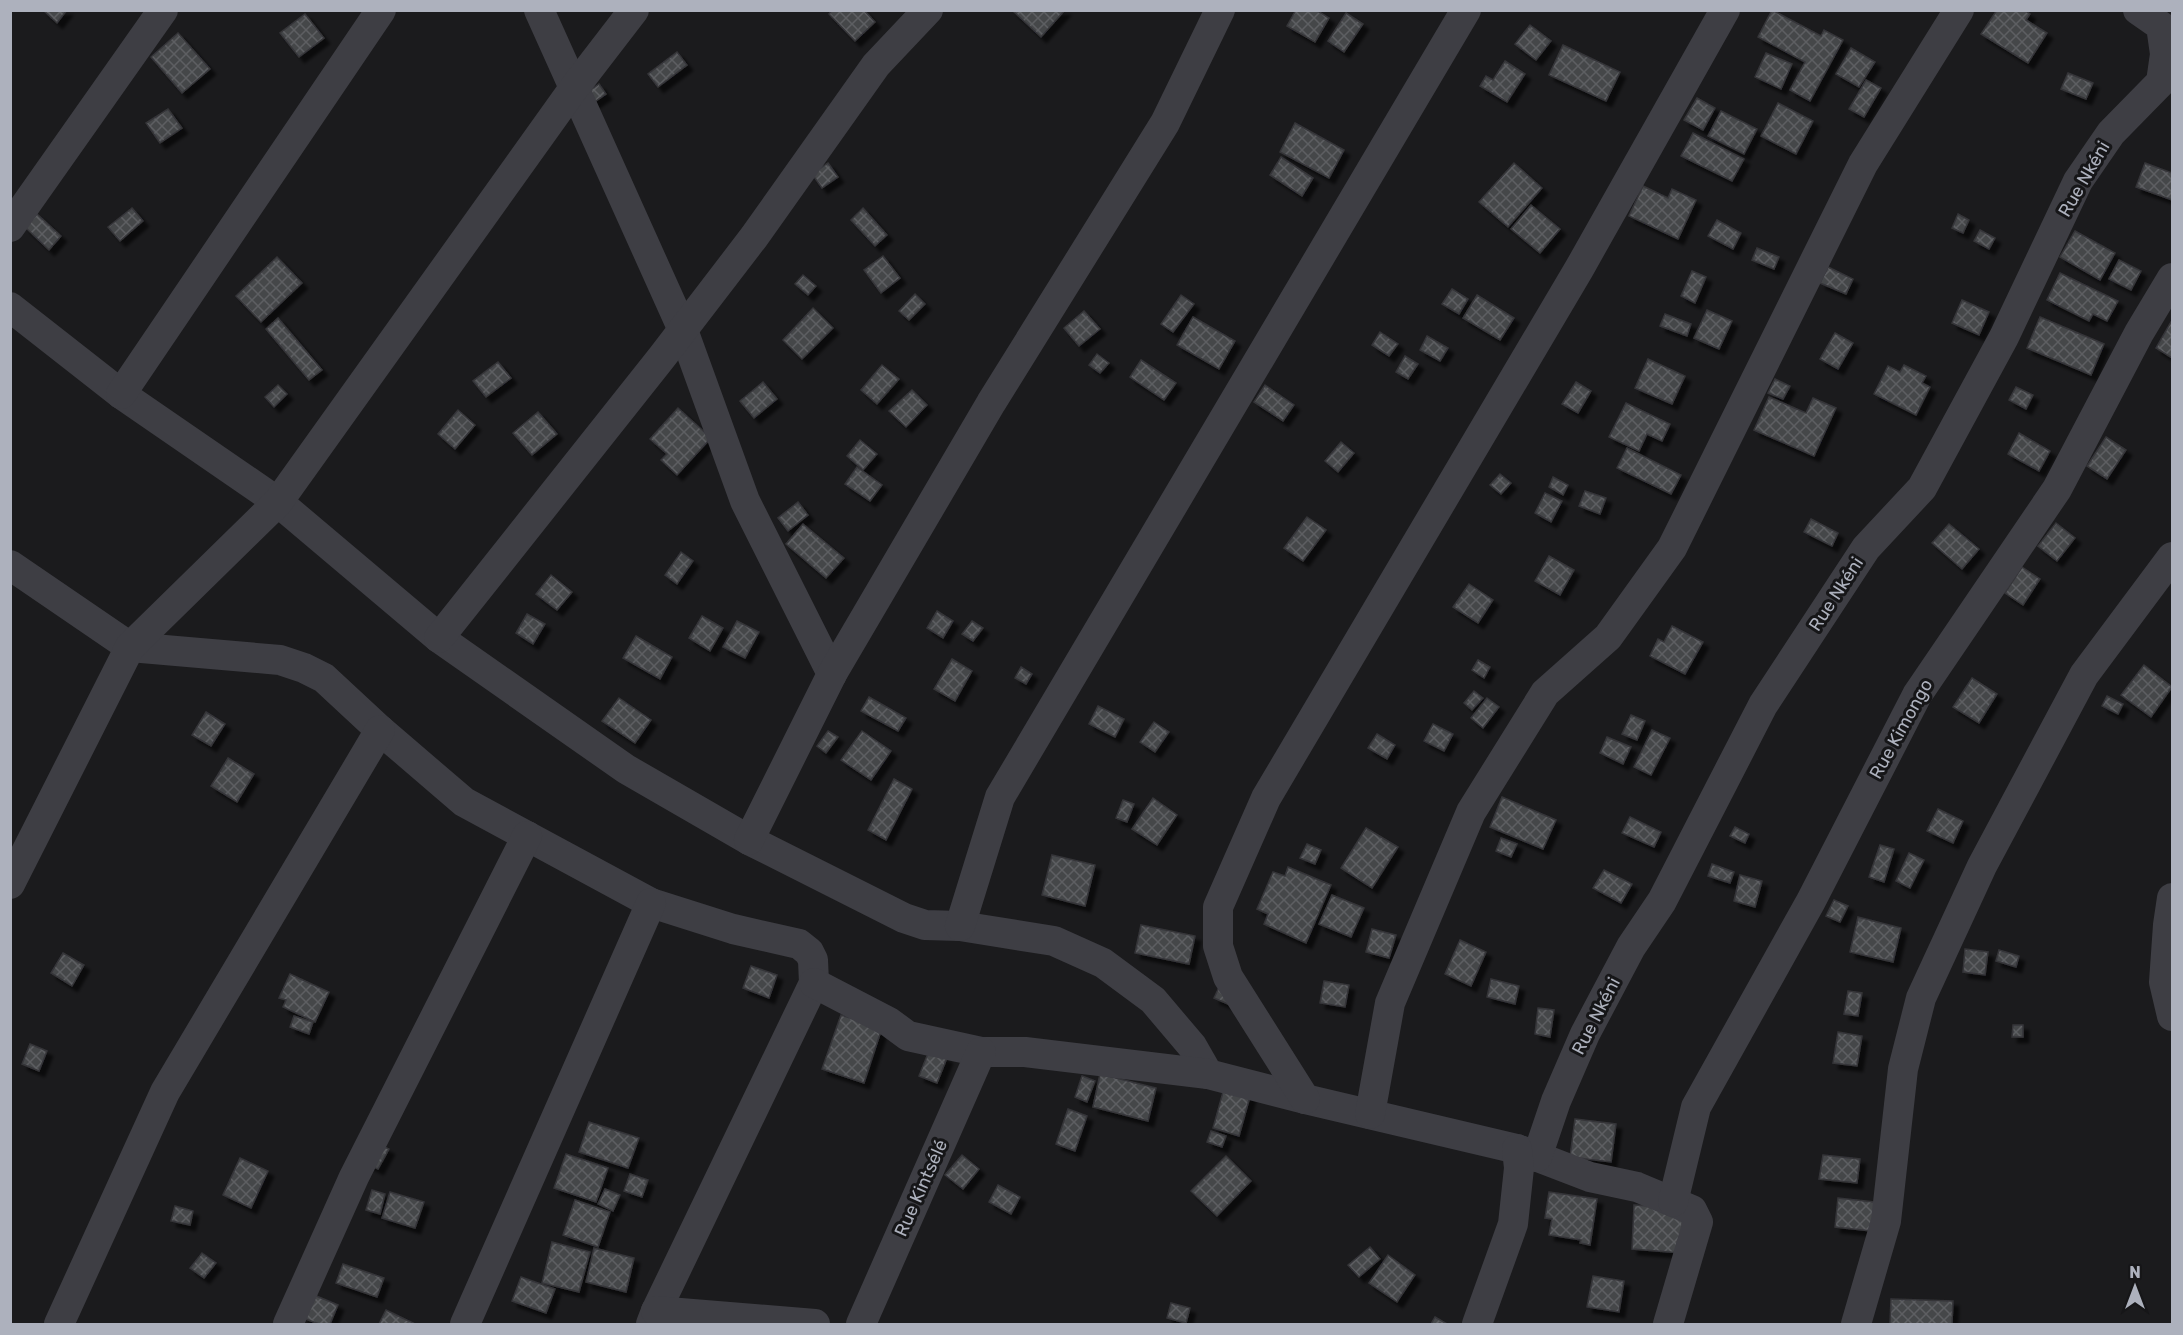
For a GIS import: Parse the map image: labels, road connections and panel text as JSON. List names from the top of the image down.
{
  "streets": {
    "street": ["Rue Nkéni", "Rue Kimongo", "Rue Kintsélé"]
  },
  "north": "top"
}
